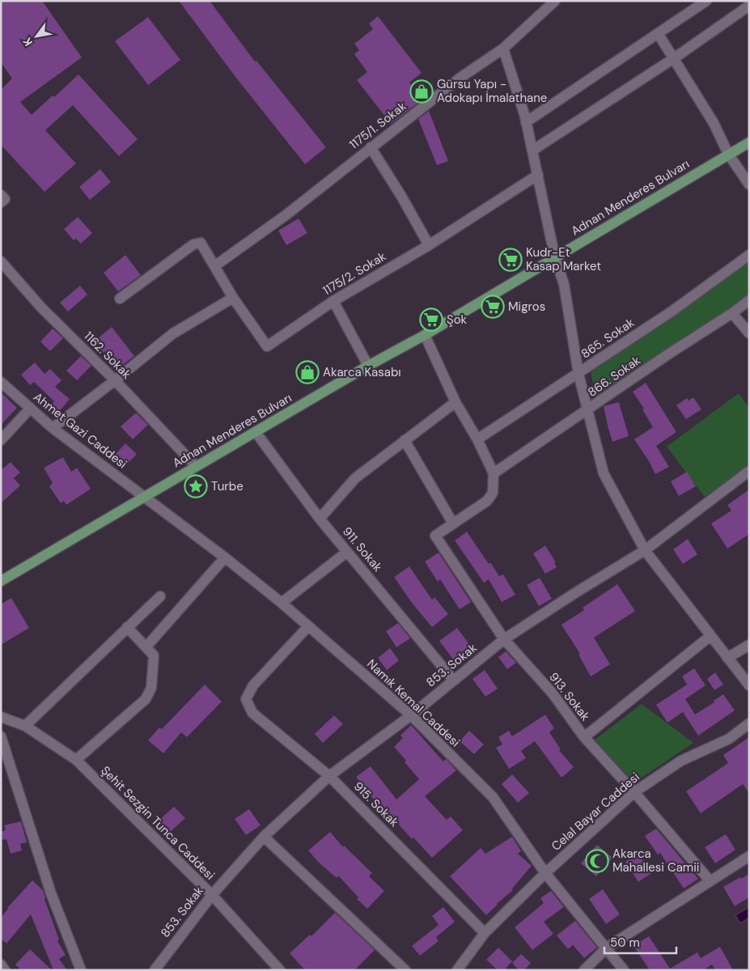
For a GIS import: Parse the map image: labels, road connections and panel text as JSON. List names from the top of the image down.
{
  "streets": {
    "main road": ["Adnan Menderes Bulvarı"],
    "street": [
      "1175/1. Sokak",
      "1175/2. Sokak",
      "865. Sokak",
      "1162. Sokak",
      "866. Sokak",
      "Ahmet Gazi Caddesi",
      "911. Sokak",
      "853. Sokak",
      "913. Sokak",
      "Namık Kemal Caddesi",
      "915. Sokak",
      "Celal Bayar Caddesi",
      "Şehit Sezgin Tunca Caddesi"
    ]
  },
  "crossings": [
    ["1175/1. Sokak", "1175/2. Sokak"],
    ["Adnan Menderes Bulvarı", "1162. Sokak"],
    ["Adnan Menderes Bulvarı", "Ahmet Gazi Caddesi"],
    ["Adnan Menderes Bulvarı", "911. Sokak"],
    ["Adnan Menderes Bulvarı", "913. Sokak"],
    ["Adnan Menderes Bulvarı", "Namık Kemal Caddesi"],
    ["865. Sokak", "913. Sokak"],
    ["866. Sokak", "913. Sokak"],
    ["Ahmet Gazi Caddesi", "Namık Kemal Caddesi"],
    ["911. Sokak", "853. Sokak"],
    ["853. Sokak", "913. Sokak"],
    ["853. Sokak", "Namık Kemal Caddesi"],
    ["853. Sokak", "915. Sokak"],
    ["853. Sokak", "Şehit Sezgin Tunca Caddesi"],
    ["913. Sokak", "Celal Bayar Caddesi"],
    ["Namık Kemal Caddesi", "915. Sokak"],
    ["Namık Kemal Caddesi", "Celal Bayar Caddesi"],
    ["915. Sokak", "Celal Bayar Caddesi"]
  ],
  "places": {
    "shop": ["Gürsu Yapı - Adokapı İmalathane", "Akarca Kasabı"],
    "supermarket": ["Kudr-Et Kasap Market", "Migros", "Şok"],
    "place": ["Turbe"],
    "mosque": ["Akarca Mahallesi Camii"]
  },
  "scale_bar": "50 m",
  "north": "bottom left"
}
